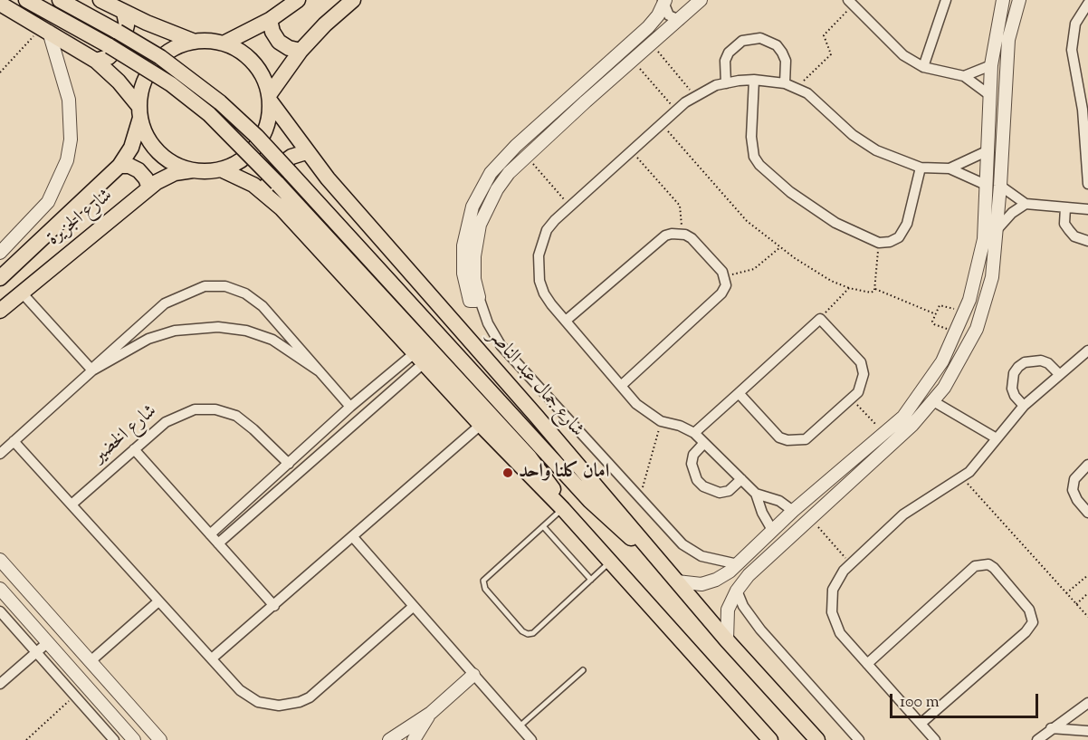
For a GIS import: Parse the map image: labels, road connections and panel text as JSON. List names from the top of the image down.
{
  "streets": {
    "main road": ["شارع الجزيرة", "شارع جمال عبد الناصر"],
    "street": ["شارع الخضير"]
  },
  "crossings": [
    ["شارع الجزيرة", "شارع جمال عبد الناصر"]
  ],
  "places": ["امان كلنا واحد"],
  "scale_bar": "100 m"
}
